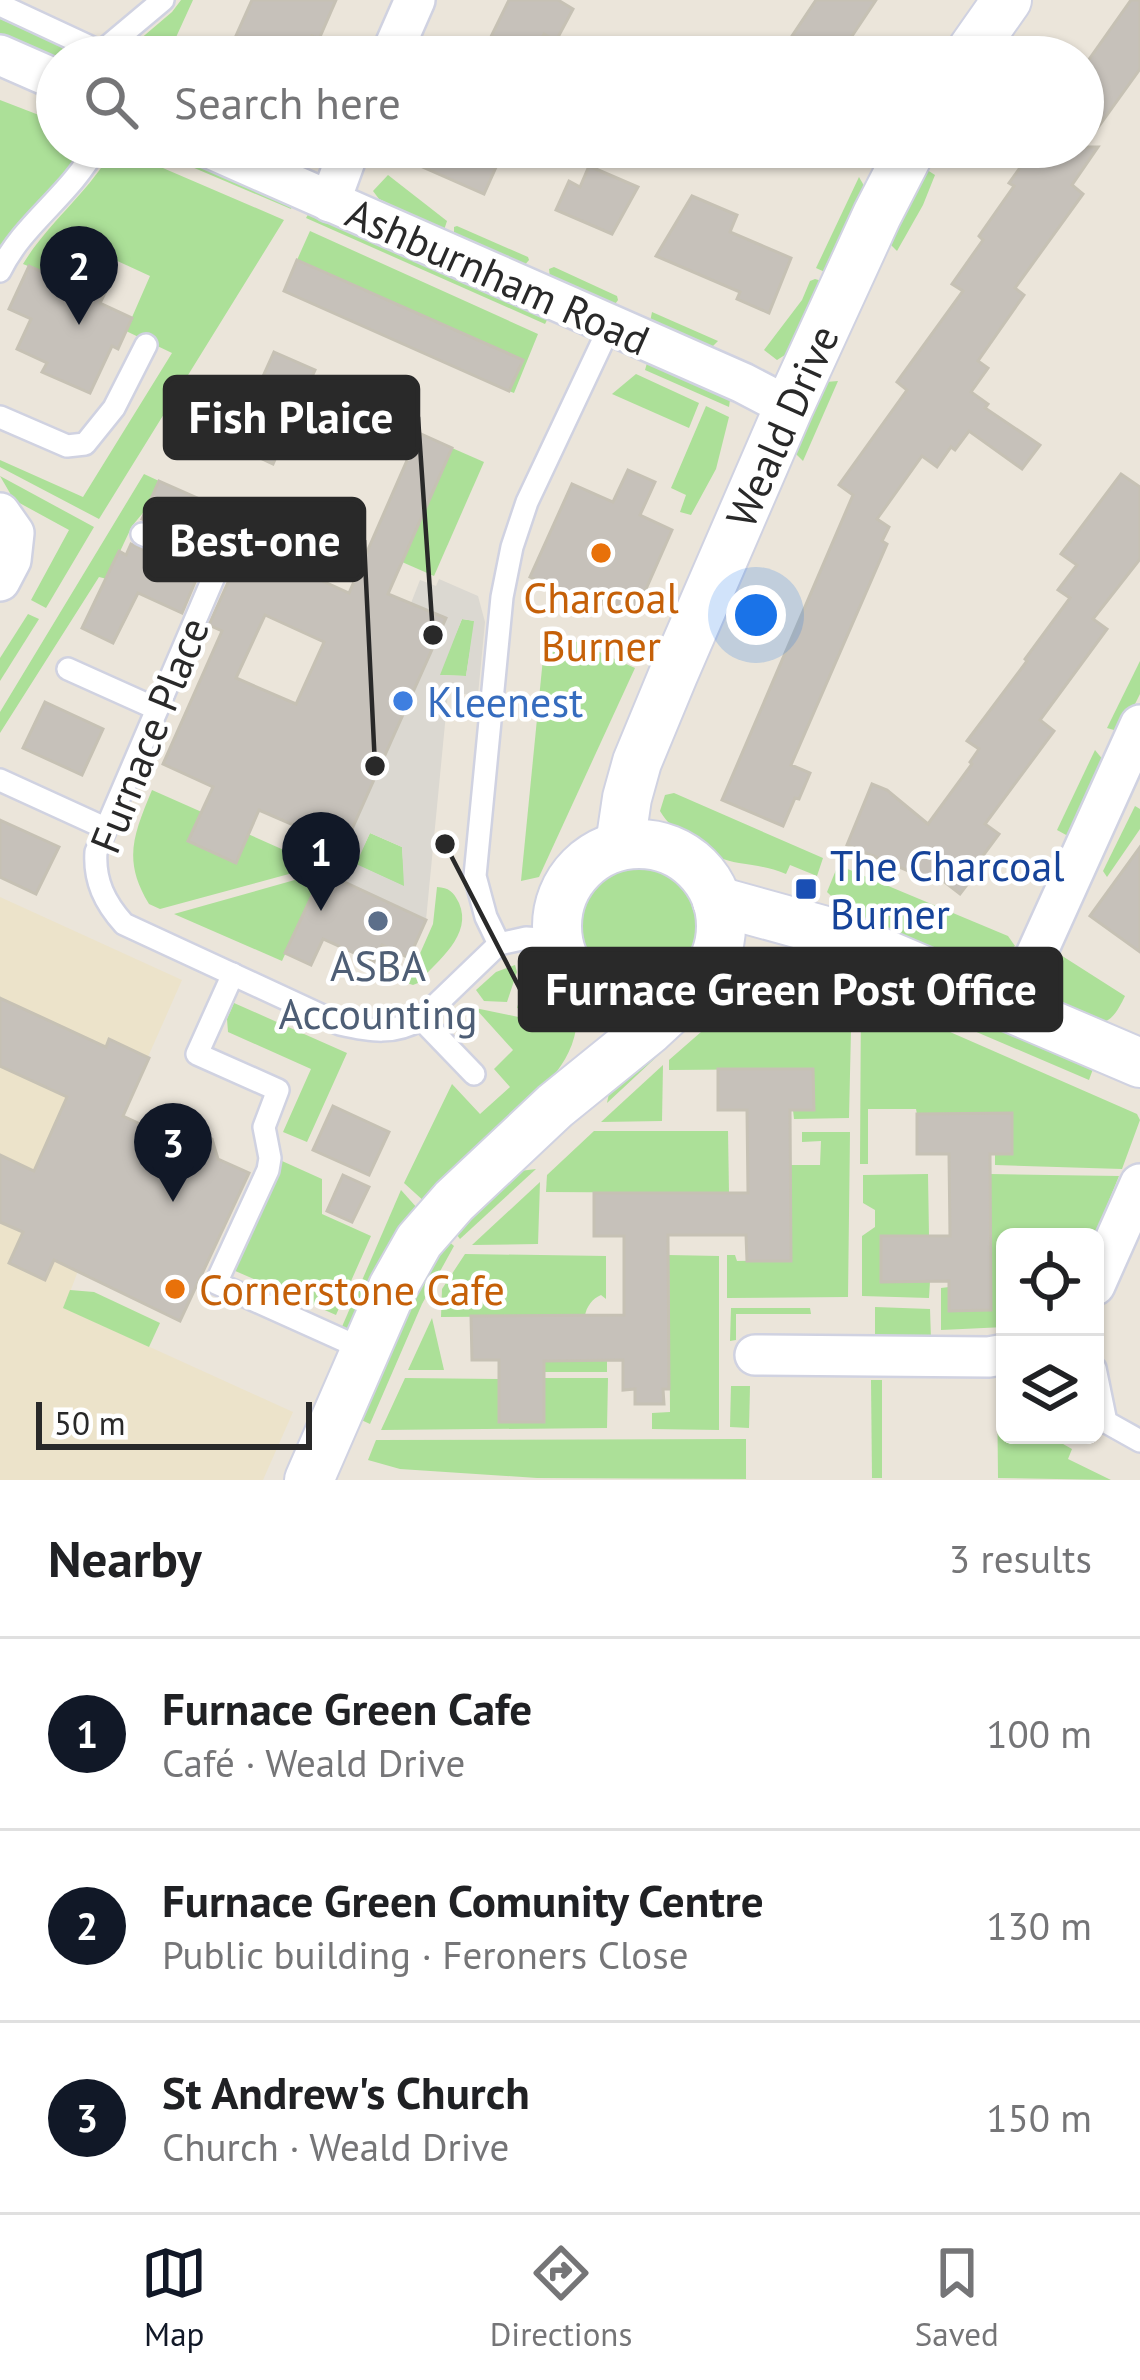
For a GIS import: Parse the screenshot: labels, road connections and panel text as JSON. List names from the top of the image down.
{
  "streets": {
    "street": ["Ashburnham Road", "Weald Drive"],
    "lane": ["Furnace Place"]
  },
  "crossings": [
    ["Ashburnham Road", "Weald Drive"]
  ],
  "places": {
    "other": [
      "Charcoal Burner",
      "Fish Plaice",
      "Kleenest",
      "Best-one",
      "Furnace Green Post Office",
      "ASBA Accounting",
      "Cornerstone Cafe"
    ],
    "transit": ["The Charcoal Burner"]
  },
  "scale_bar": "50 m",
  "page": {
    "search": "Search here",
    "pins": ["2", "1", "3"],
    "scale": "50 m",
    "heading": ["Nearby", "3 results"],
    "list": [
      {
        "mark": "1",
        "name": "Furnace Green Cafe",
        "note": "Café · Weald Drive",
        "value": "100 m"
      },
      {
        "mark": "2",
        "name": "Furnace Green Comunity Centre",
        "note": "Public building · Feroners Close",
        "value": "130 m"
      },
      {
        "mark": "3",
        "name": "St Andrew's Church",
        "note": "Church · Weald Drive",
        "value": "150 m"
      }
    ],
    "nav": ["Map", "Directions", "Saved"]
  }
}
